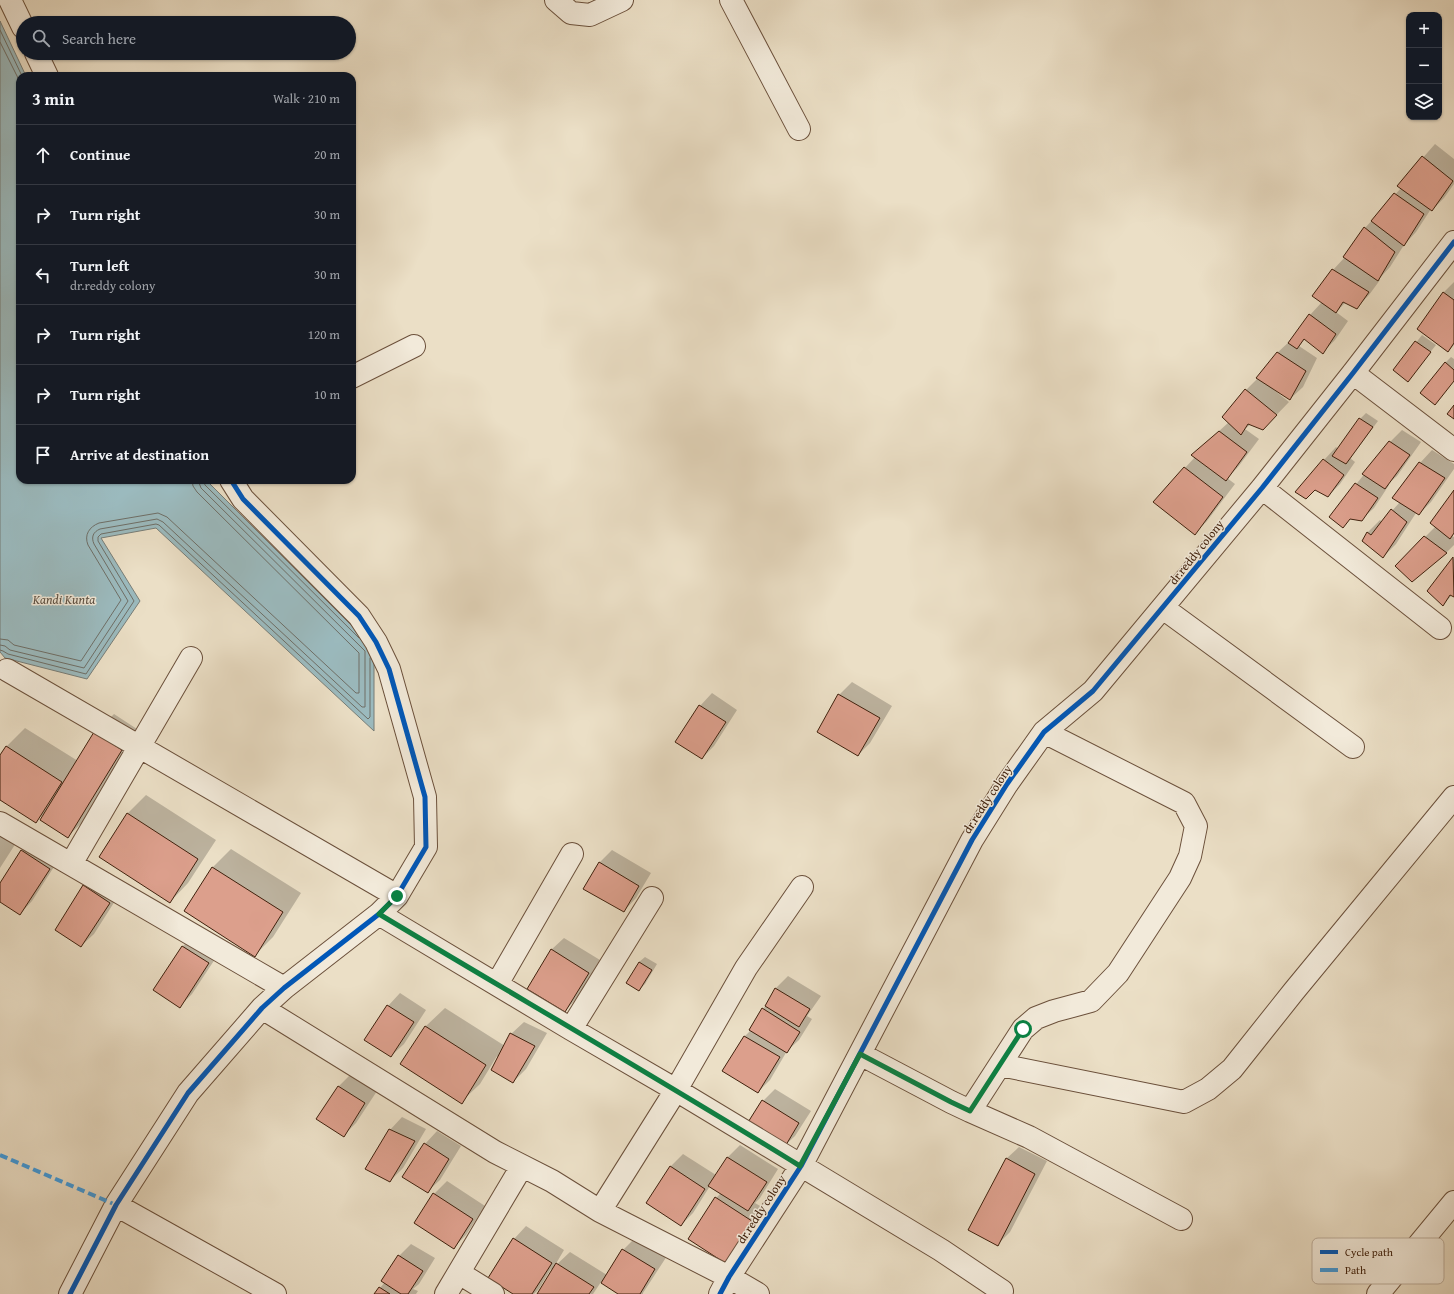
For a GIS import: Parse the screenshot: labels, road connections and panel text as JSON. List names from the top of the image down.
{
  "streets": {
    "street": ["dr.reddy colony"]
  },
  "water": ["Kandi Kunta"],
  "legend": ["Cycle path", "Path"],
  "page": {
    "map_buttons": ["+", "−"],
    "search": "Search here",
    "heading": ["3 min", "Walk · 210 m"],
    "list": [
      ["Continue", "20 m"],
      ["Turn right", "30 m"],
      ["Turn left", "dr.reddy colony", "30 m"],
      ["Turn right", "120 m"],
      ["Turn right", "10 m"],
      "Arrive at destination"
    ]
  }
}
